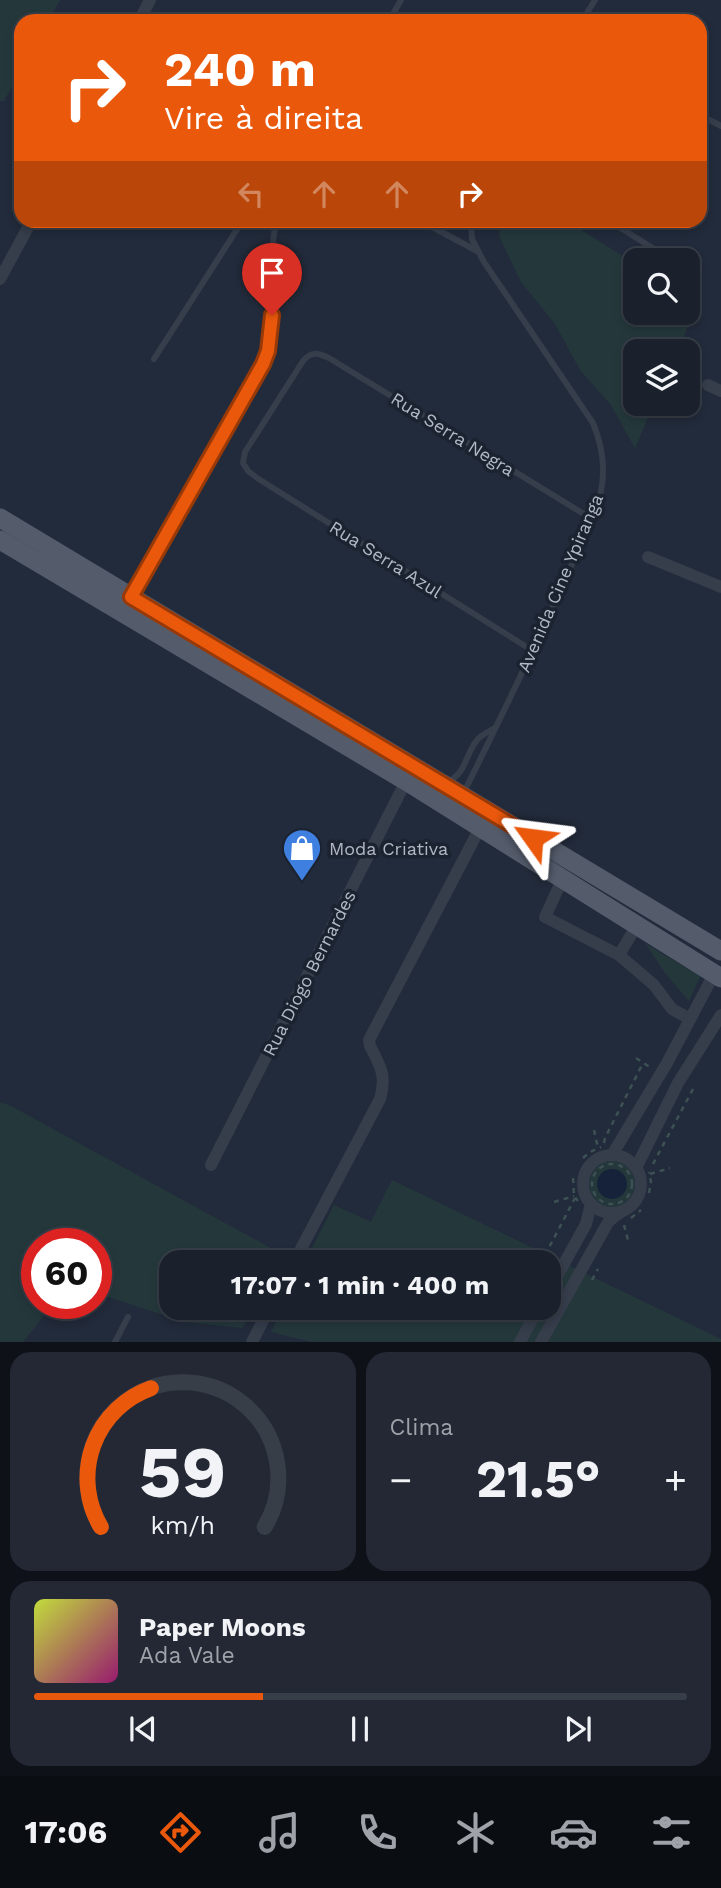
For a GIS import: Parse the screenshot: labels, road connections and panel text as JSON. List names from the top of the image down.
{
  "streets": {
    "street": ["Rua Diogo Bernardes"],
    "lane": ["Rua Serra Negra", "Rua Serra Azul", "Avenida Cine Ypiranga"]
  },
  "crossings": [
    ["Rua Serra Negra", "Rua Serra Azul"],
    ["Rua Serra Negra", "Avenida Cine Ypiranga"],
    ["Rua Serra Azul", "Avenida Cine Ypiranga"]
  ],
  "places": {
    "shop": ["Moda Criativa"]
  },
  "page": {
    "turn": ["240 m", "Vire à direita"],
    "limit": "60",
    "trip": "17:07 · 1 min · 400 m",
    "tile": "Clima",
    "heat": ["−", "21.5°", "+"],
    "song": ["Paper Moons", "Ada Vale"],
    "tabs": "17:06",
    "gauge": ["59", "km/h"]
  }
}
